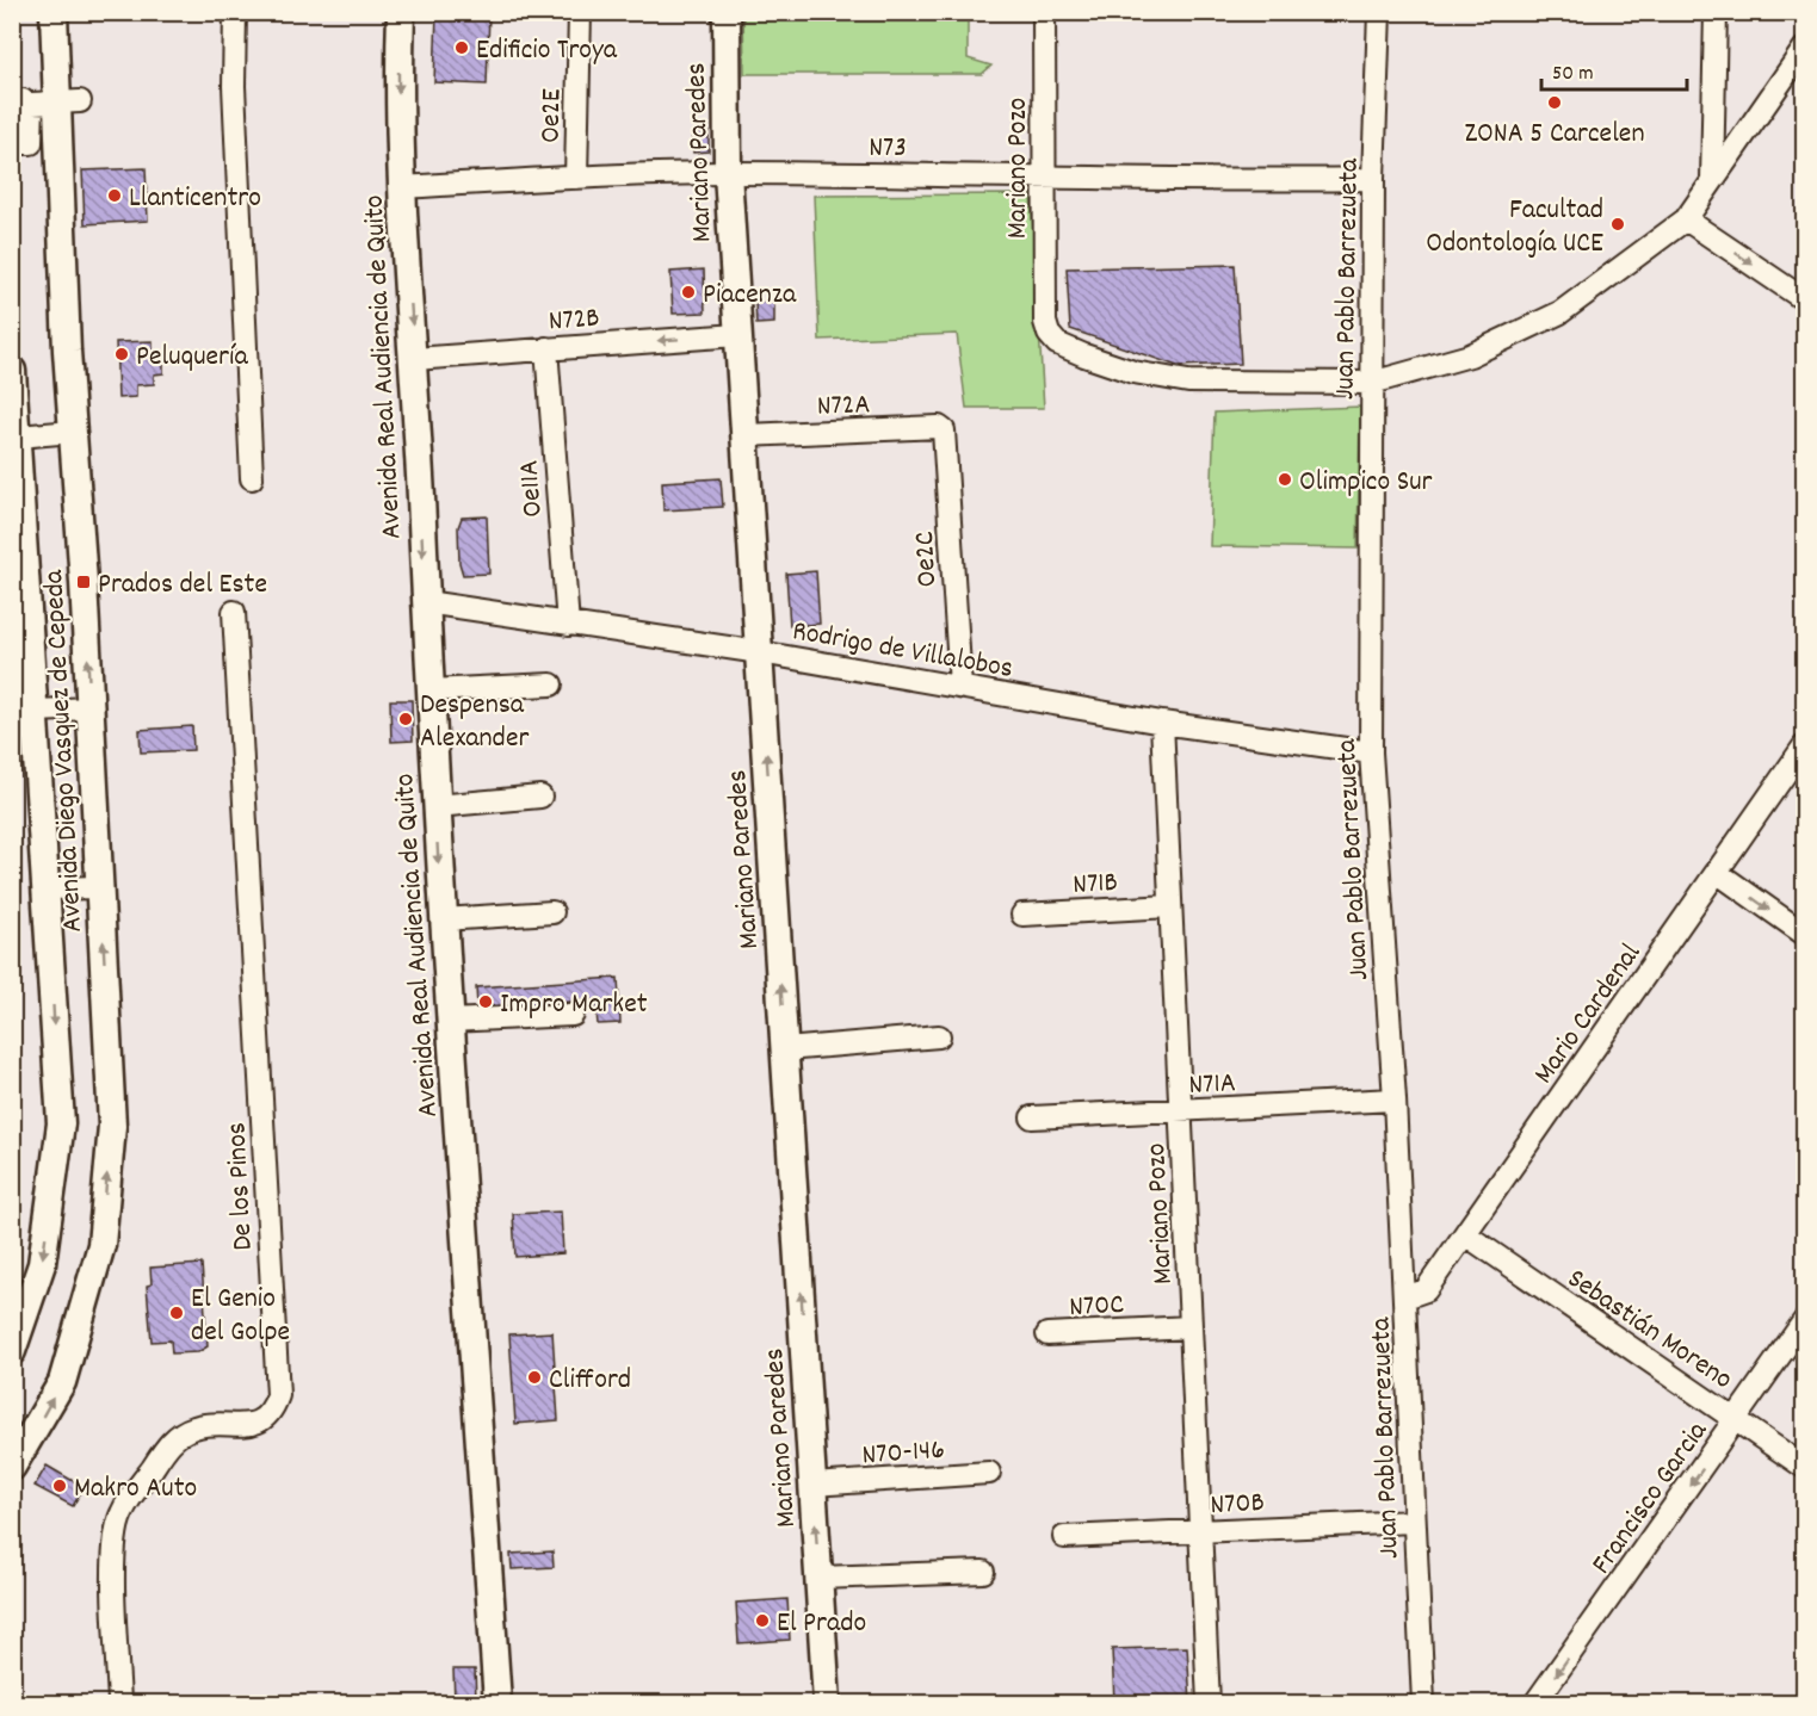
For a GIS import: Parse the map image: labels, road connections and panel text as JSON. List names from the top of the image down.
{
  "streets": {
    "main road": ["Mariano Paredes", "Avenida Real Audiencia de Quito", "Avenida Diego Vasquez de Cepeda"],
    "street": [
      "Oe2E",
      "N73",
      "Mariano Pozo",
      "Juan Pablo Barrezueta",
      "N72B",
      "N72A",
      "Oe11A",
      "Oe2C",
      "Rodrigo de Villalobos",
      "N71B",
      "Mario Cardenal",
      "N71A",
      "De los Pinos",
      "N70C",
      "Sebastián Moreno",
      "N70-146",
      "Francisco Garcia",
      "N70B"
    ]
  },
  "crossings": [
    ["Oe2E", "N73"],
    ["N73", "Mariano Paredes"],
    ["N73", "Mariano Pozo"],
    ["N73", "Juan Pablo Barrezueta"],
    ["N73", "Avenida Real Audiencia de Quito"],
    ["Mariano Paredes", "N72B"],
    ["Mariano Paredes", "N72A"],
    ["Mariano Paredes", "Rodrigo de Villalobos"],
    ["Mariano Paredes", "N70-146"],
    ["Mariano Pozo", "Juan Pablo Barrezueta"],
    ["Mariano Pozo", "Rodrigo de Villalobos"],
    ["Mariano Pozo", "N71B"],
    ["Mariano Pozo", "N71A"],
    ["Mariano Pozo", "N70C"],
    ["Mariano Pozo", "N70B"],
    ["Juan Pablo Barrezueta", "Rodrigo de Villalobos"],
    ["Juan Pablo Barrezueta", "Mario Cardenal"],
    ["Juan Pablo Barrezueta", "N71A"],
    ["Juan Pablo Barrezueta", "N70B"],
    ["N72B", "Avenida Real Audiencia de Quito"],
    ["N72B", "Oe11A"],
    ["Avenida Real Audiencia de Quito", "Rodrigo de Villalobos"],
    ["N72A", "Oe2C"],
    ["Oe11A", "Rodrigo de Villalobos"],
    ["Oe2C", "Rodrigo de Villalobos"],
    ["Mario Cardenal", "Sebastián Moreno"],
    ["Sebastián Moreno", "Francisco Garcia"]
  ],
  "one_way": [
    "Mariano Paredes",
    "N72B",
    "Avenida Real Audiencia de Quito",
    "Francisco Garcia"
  ],
  "places": {
    "other": [
      "Edificio Troya",
      "ZONA 5 Carcelen",
      "Llanticentro",
      "Facultad Odontología UCE",
      "Piacenza",
      "Peluquería",
      "Olimpico Sur",
      "Despensa Alexander",
      "Impro Market",
      "El Genio del Golpe",
      "Clifford",
      "Makro Auto",
      "El Prado"
    ],
    "transit": ["Prados del Este"]
  },
  "scale_bar": "50 m"
}
